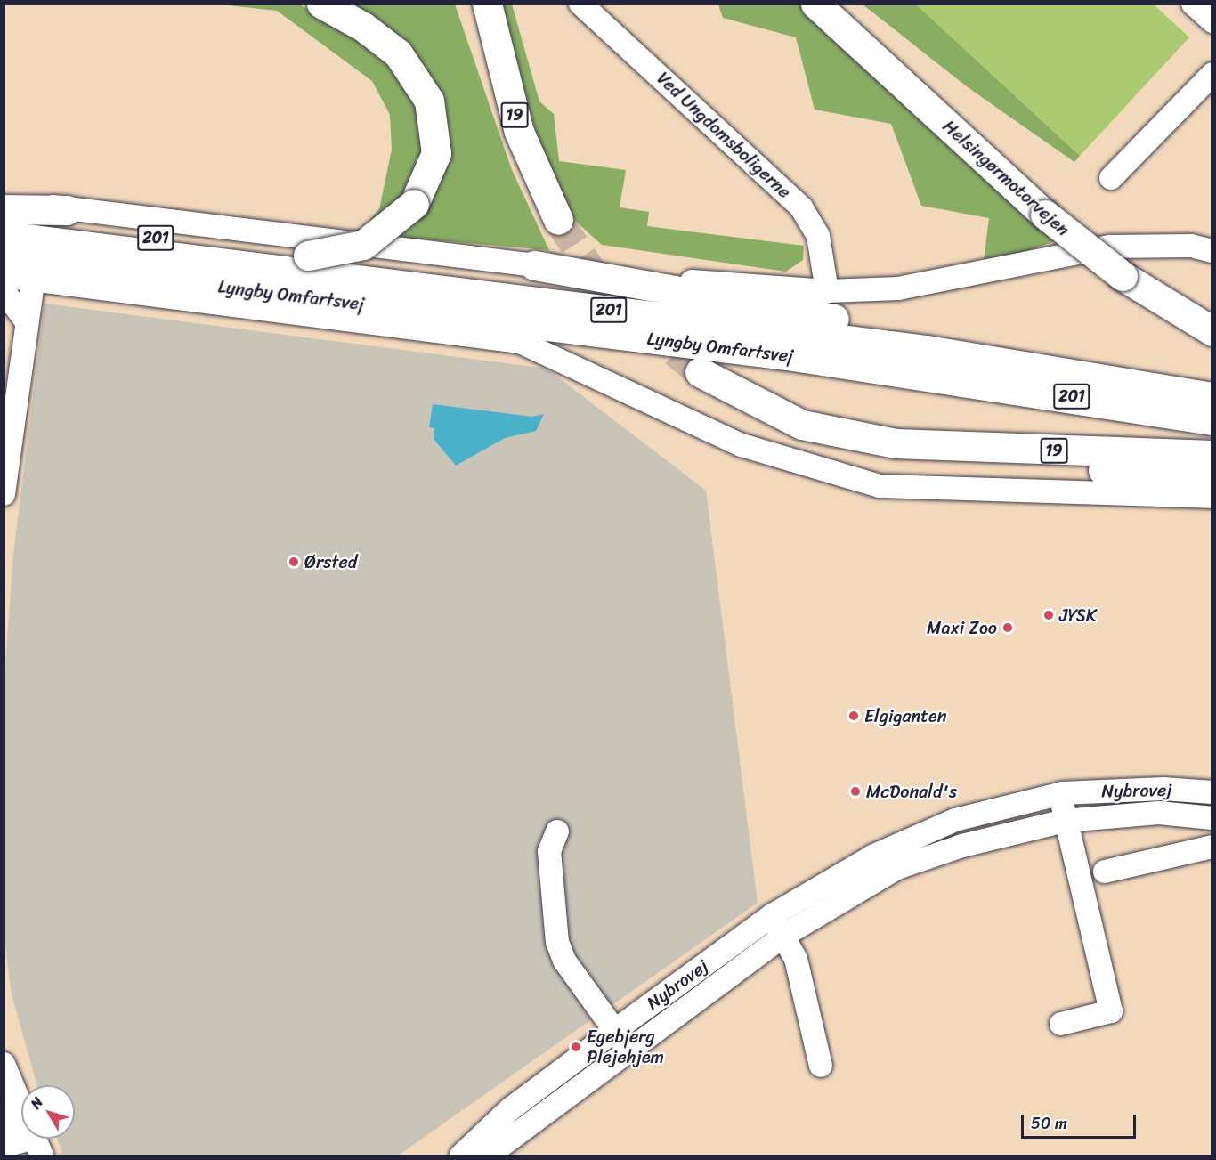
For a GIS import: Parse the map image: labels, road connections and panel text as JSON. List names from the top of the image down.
{
  "streets": {
    "highway": [
      "19",
      "Helsingørmotorvejen",
      "201",
      "Lyngby Omfartsvej"
    ],
    "street": ["Ved Ungdomsboligerne", "Nybrovej"]
  },
  "places": [
    "Ørsted",
    "JYSK",
    "Maxi Zoo",
    "Elgiganten",
    "McDonald's",
    "Egebjerg Plejehjem"
  ],
  "scale_bar": "50 m",
  "north": "top left"
}
